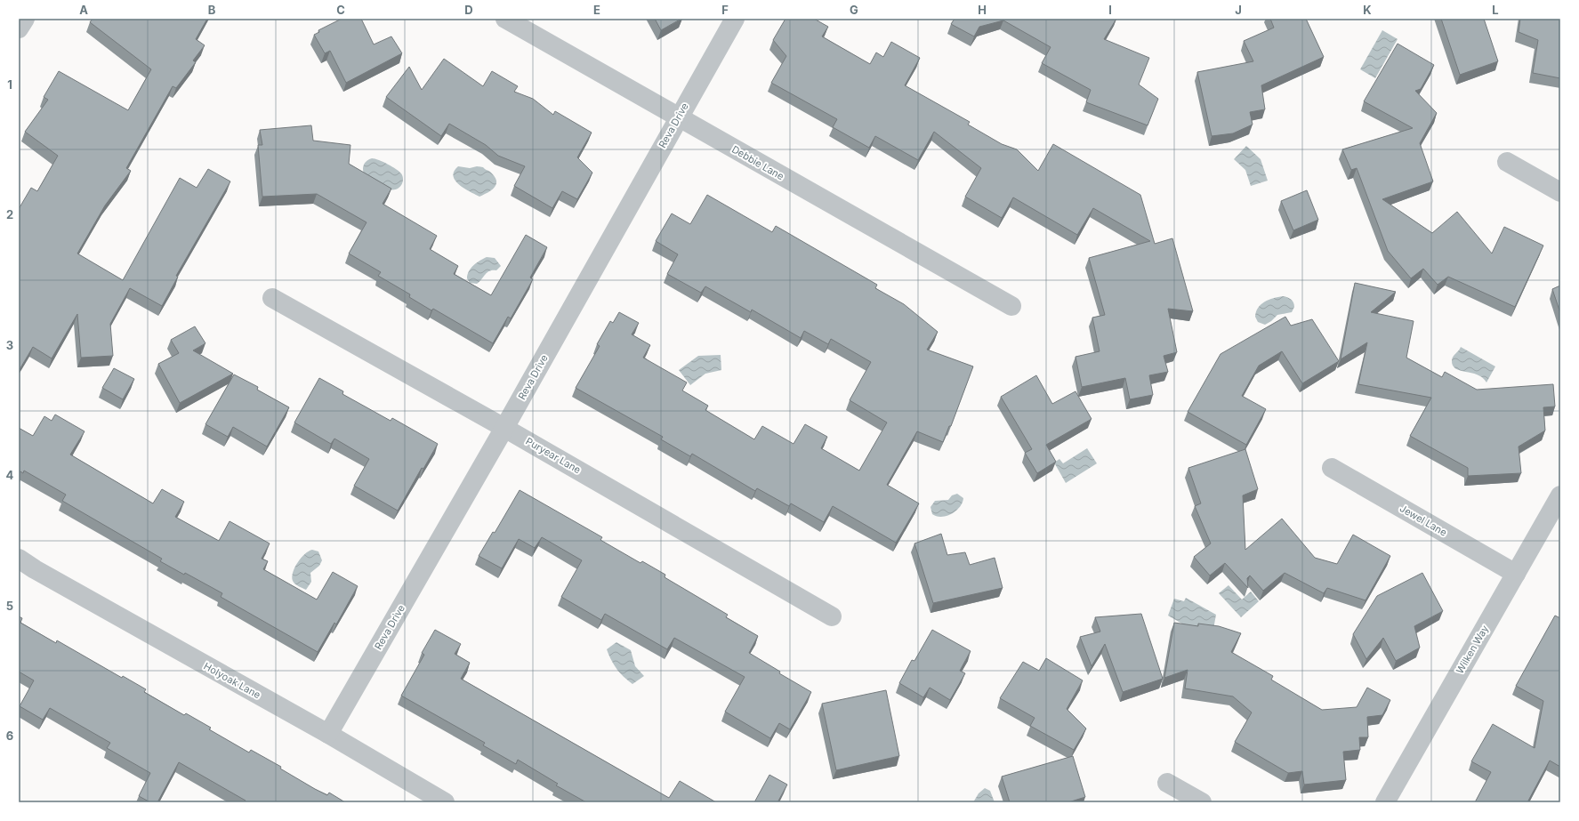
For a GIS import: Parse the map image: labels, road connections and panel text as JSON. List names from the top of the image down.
{
  "streets": {
    "street": [
      "Reva Drive",
      "Debbie Lane",
      "Puryear Lane",
      "Jewel Lane",
      "Wilken Way",
      "Holyoak Lane"
    ]
  },
  "crossings": [
    ["Reva Drive", "Debbie Lane"],
    ["Reva Drive", "Puryear Lane"],
    ["Reva Drive", "Holyoak Lane"],
    ["Jewel Lane", "Wilken Way"]
  ],
  "grid": {
    "columns": [
      "A",
      "B",
      "C",
      "D",
      "E",
      "F",
      "G",
      "H",
      "I",
      "J",
      "K",
      "L"
    ],
    "rows": [
      "1",
      "2",
      "3",
      "4",
      "5",
      "6"
    ]
  }
}
